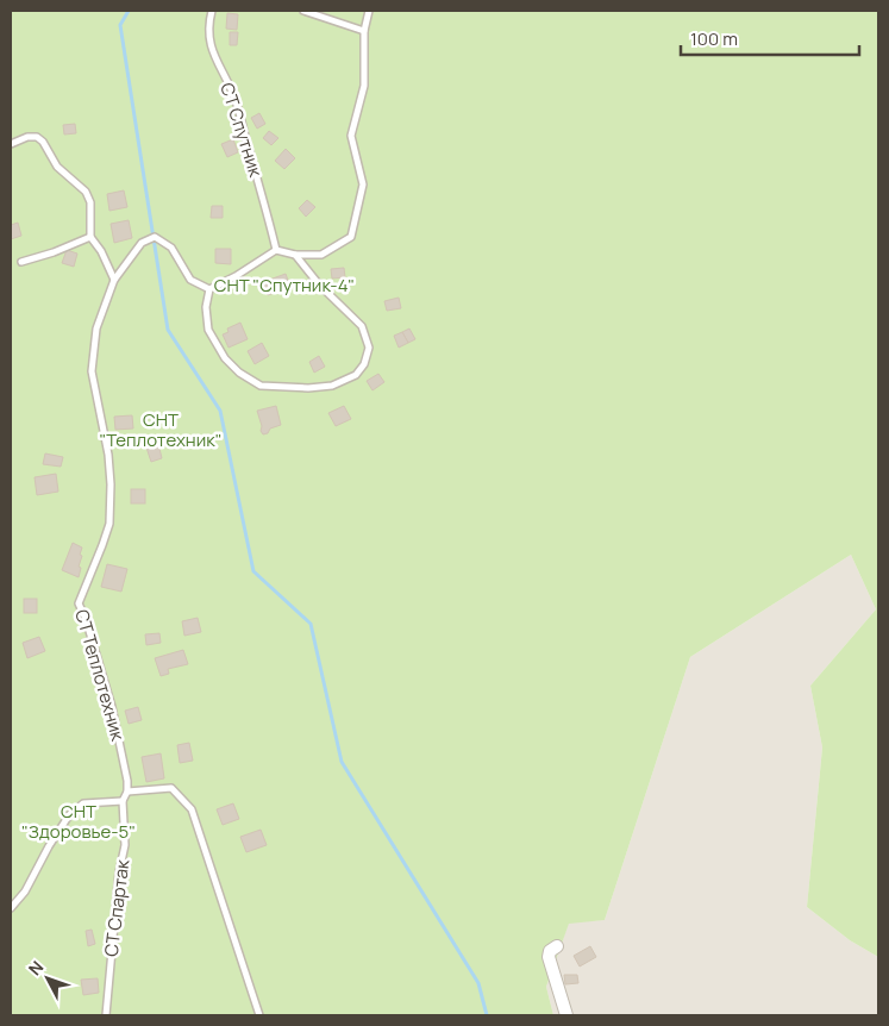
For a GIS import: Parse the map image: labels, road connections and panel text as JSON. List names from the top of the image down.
{
  "streets": {
    "lane": ["СТ Спутник", "СТ Теплотехник", "СТ Спартак"]
  },
  "crossings": [
    ["СТ Спутник", "СТ Теплотехник"],
    ["СТ Теплотехник", "СТ Спартак"]
  ],
  "parks": ["СНТ \"Спутник-4\"", "СНТ \"Теплотехник\"", "СНТ \"Здоровье-5\""],
  "scale_bar": "100 m",
  "north": "top left"
}
